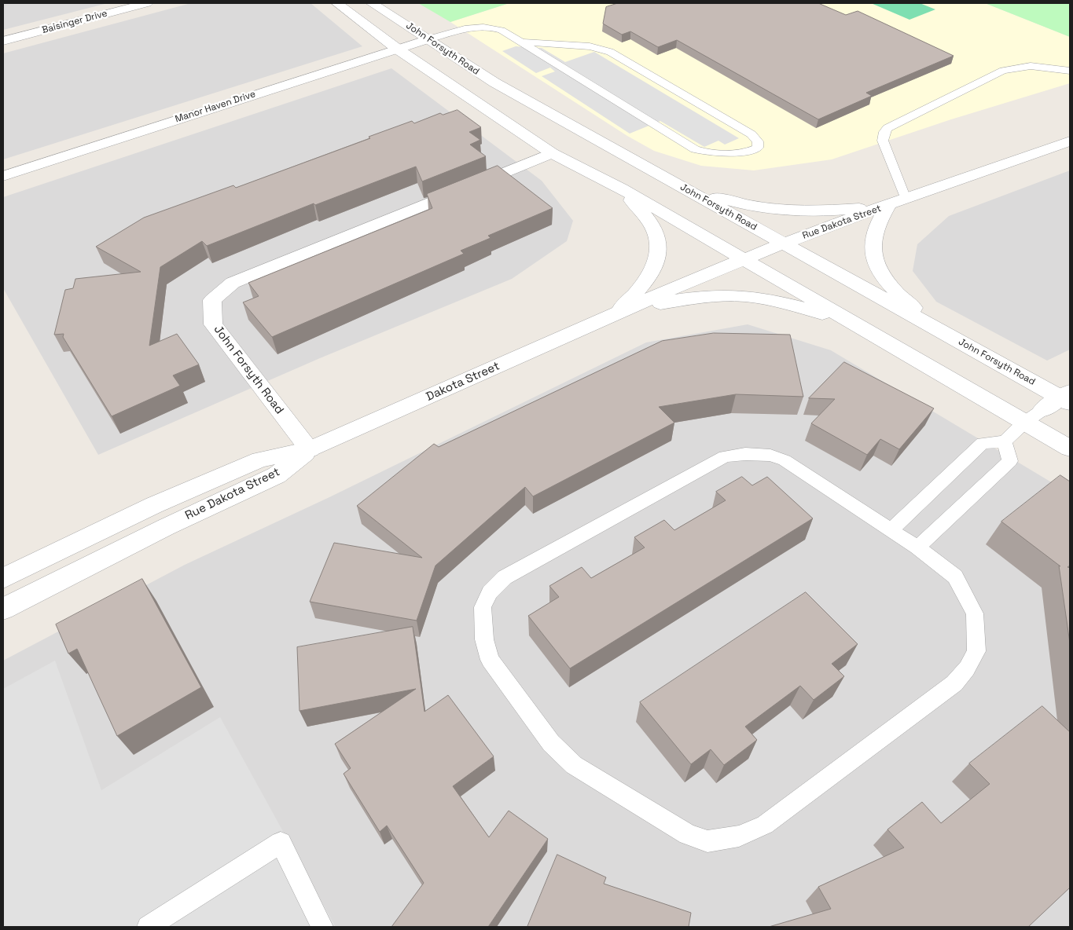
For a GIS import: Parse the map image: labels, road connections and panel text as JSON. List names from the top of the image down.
{
  "streets": {
    "street": [
      "Baisinger Drive",
      "John Forsyth Road",
      "Manor Haven Drive",
      "Rue Dakota Street",
      "Dakota Street"
    ]
  },
  "crossings": [
    ["John Forsyth Road", "Manor Haven Drive"],
    ["John Forsyth Road", "Rue Dakota Street"],
    ["John Forsyth Road", "Dakota Street"],
    ["Rue Dakota Street", "Dakota Street"]
  ]
}
